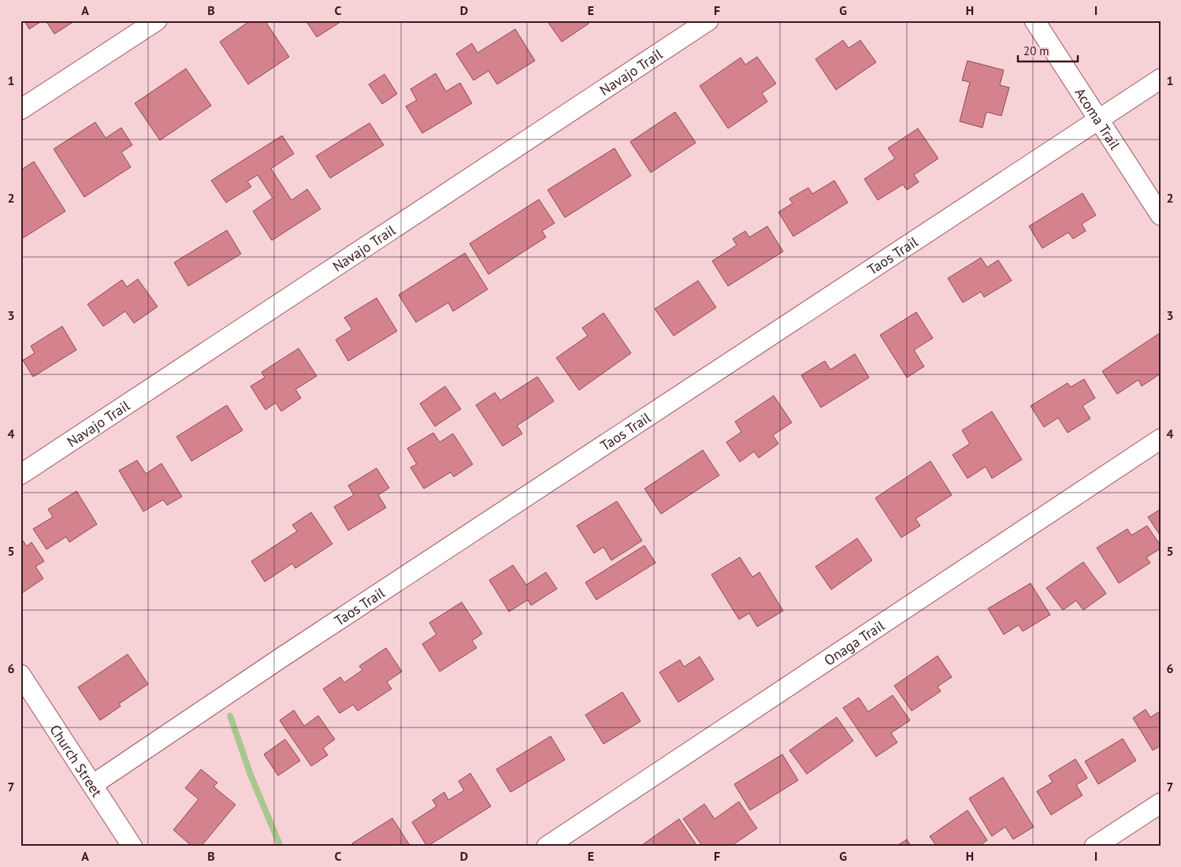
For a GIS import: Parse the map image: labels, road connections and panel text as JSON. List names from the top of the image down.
{
  "streets": {
    "street": [
      "Navajo Trail",
      "Acoma Trail",
      "Taos Trail",
      "Onaga Trail",
      "Church Street"
    ]
  },
  "crossings": [
    ["Acoma Trail", "Taos Trail"],
    ["Taos Trail", "Church Street"]
  ],
  "scale_bar": "20 m",
  "grid": {
    "columns": [
      "A",
      "B",
      "C",
      "D",
      "E",
      "F",
      "G",
      "H",
      "I"
    ],
    "rows": [
      "1",
      "2",
      "3",
      "4",
      "5",
      "6",
      "7"
    ]
  }
}
